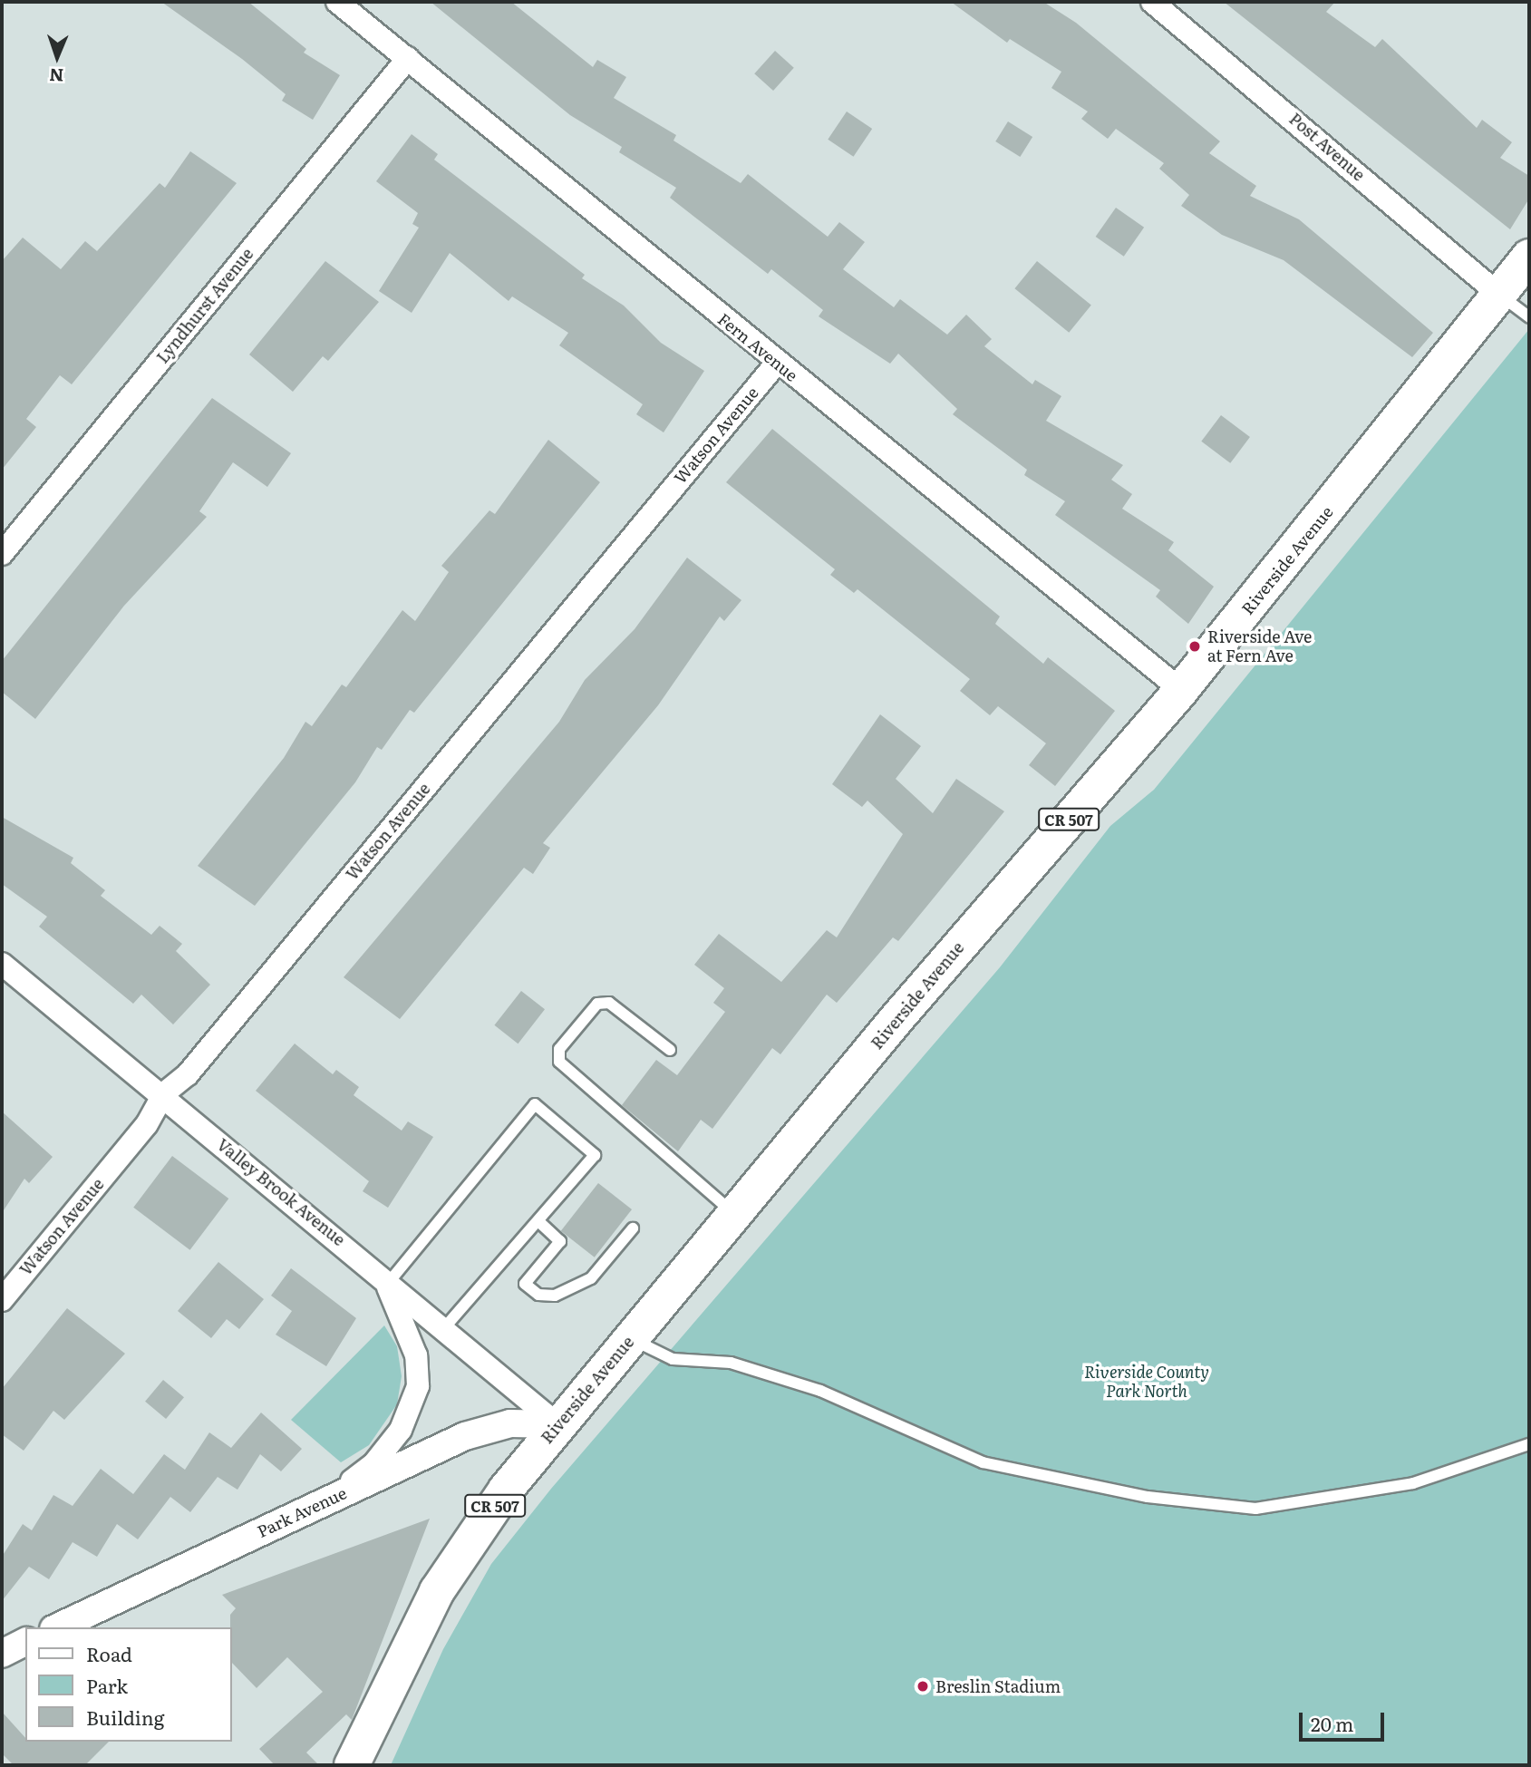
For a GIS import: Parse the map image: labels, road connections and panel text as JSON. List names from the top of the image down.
{
  "streets": {
    "main road": ["Riverside Avenue", "CR 507"],
    "street": [
      "Post Avenue",
      "Lyndhurst Avenue",
      "Fern Avenue",
      "Watson Avenue",
      "Valley Brook Avenue",
      "Park Avenue"
    ]
  },
  "crossings": [
    ["Post Avenue", "Riverside Avenue"],
    ["Lyndhurst Avenue", "Fern Avenue"],
    ["Fern Avenue", "Watson Avenue"],
    ["Fern Avenue", "Riverside Avenue"],
    ["Watson Avenue", "Valley Brook Avenue"],
    ["Riverside Avenue", "Valley Brook Avenue"],
    ["Riverside Avenue", "Park Avenue"],
    ["Valley Brook Avenue", "Park Avenue"]
  ],
  "parks": ["Riverside County Park North"],
  "places": ["Riverside Ave at Fern Ave", "Breslin Stadium"],
  "legend": ["Road", "Park", "Building"],
  "scale_bar": "20 m",
  "north": "bottom"
}
